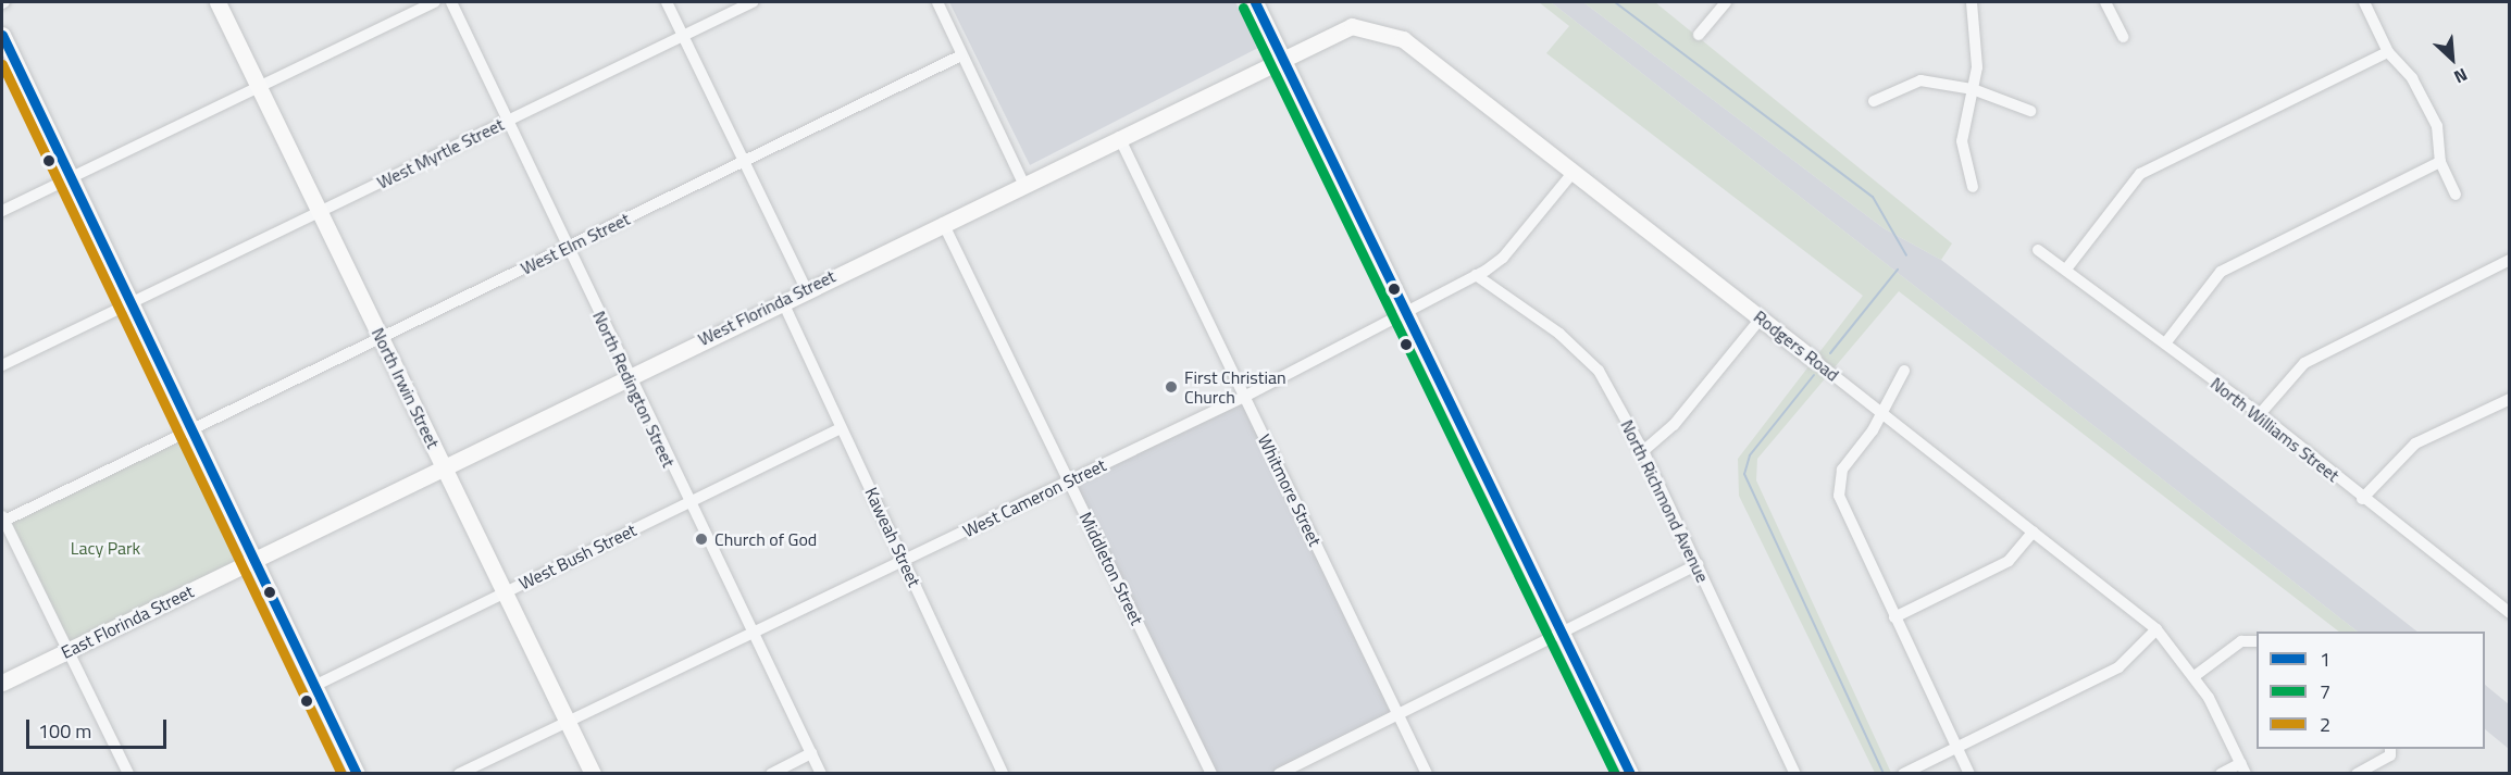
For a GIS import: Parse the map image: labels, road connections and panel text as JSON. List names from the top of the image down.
{
  "streets": {
    "street": [
      "West Myrtle Street",
      "West Elm Street",
      "West Florinda Street",
      "Rodgers Road",
      "North Irwin Street",
      "North Redington Street",
      "North Williams Street",
      "Whitmore Street",
      "West Cameron Street",
      "North Richmond Avenue",
      "Kaweah Street",
      "West Bush Street",
      "Middleton Street",
      "East Florinda Street"
    ]
  },
  "crossings": [
    ["West Myrtle Street", "North Irwin Street"],
    ["West Myrtle Street", "North Redington Street"],
    ["West Elm Street", "North Irwin Street"],
    ["West Elm Street", "North Redington Street"],
    ["West Florinda Street", "Rodgers Road"],
    ["West Florinda Street", "North Irwin Street"],
    ["West Florinda Street", "North Redington Street"],
    ["West Florinda Street", "Whitmore Street"],
    ["West Florinda Street", "Kaweah Street"],
    ["West Florinda Street", "Middleton Street"],
    ["West Florinda Street", "East Florinda Street"],
    ["Rodgers Road", "West Cameron Street"],
    ["North Irwin Street", "West Cameron Street"],
    ["North Irwin Street", "West Bush Street"],
    ["North Redington Street", "West Cameron Street"],
    ["North Redington Street", "West Bush Street"],
    ["Whitmore Street", "West Cameron Street"],
    ["West Cameron Street", "North Richmond Avenue"],
    ["West Cameron Street", "Kaweah Street"],
    ["West Cameron Street", "Middleton Street"],
    ["Kaweah Street", "West Bush Street"]
  ],
  "parks": ["Lacy Park"],
  "places": ["First Christian Church", "Church of God"],
  "lines": ["transit line 1", "transit line 7", "transit line 2"],
  "legend": ["1", "7", "2"],
  "scale_bar": "100 m",
  "north": "bottom right"
}
